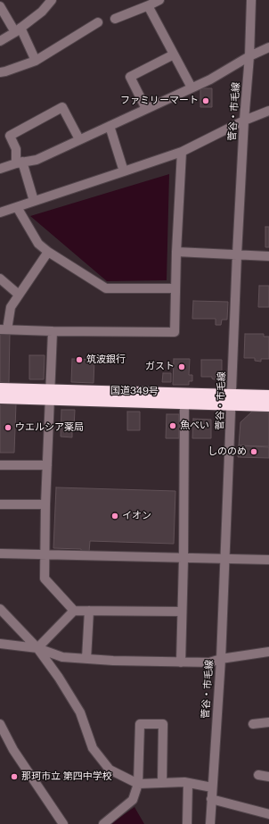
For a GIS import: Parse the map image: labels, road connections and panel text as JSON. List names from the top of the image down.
{
  "streets": {
    "highway": ["国道349号"],
    "street": ["菅谷・市毛線"]
  },
  "crossings": [
    ["菅谷・市毛線", "国道349号"]
  ],
  "places": [
    "ファミリーマート",
    "筑波銀行",
    "ガスト",
    "魚べい",
    "ウエルシア薬局",
    "しののめ",
    "イオン",
    "那珂市立 第四中学校"
  ]
}
